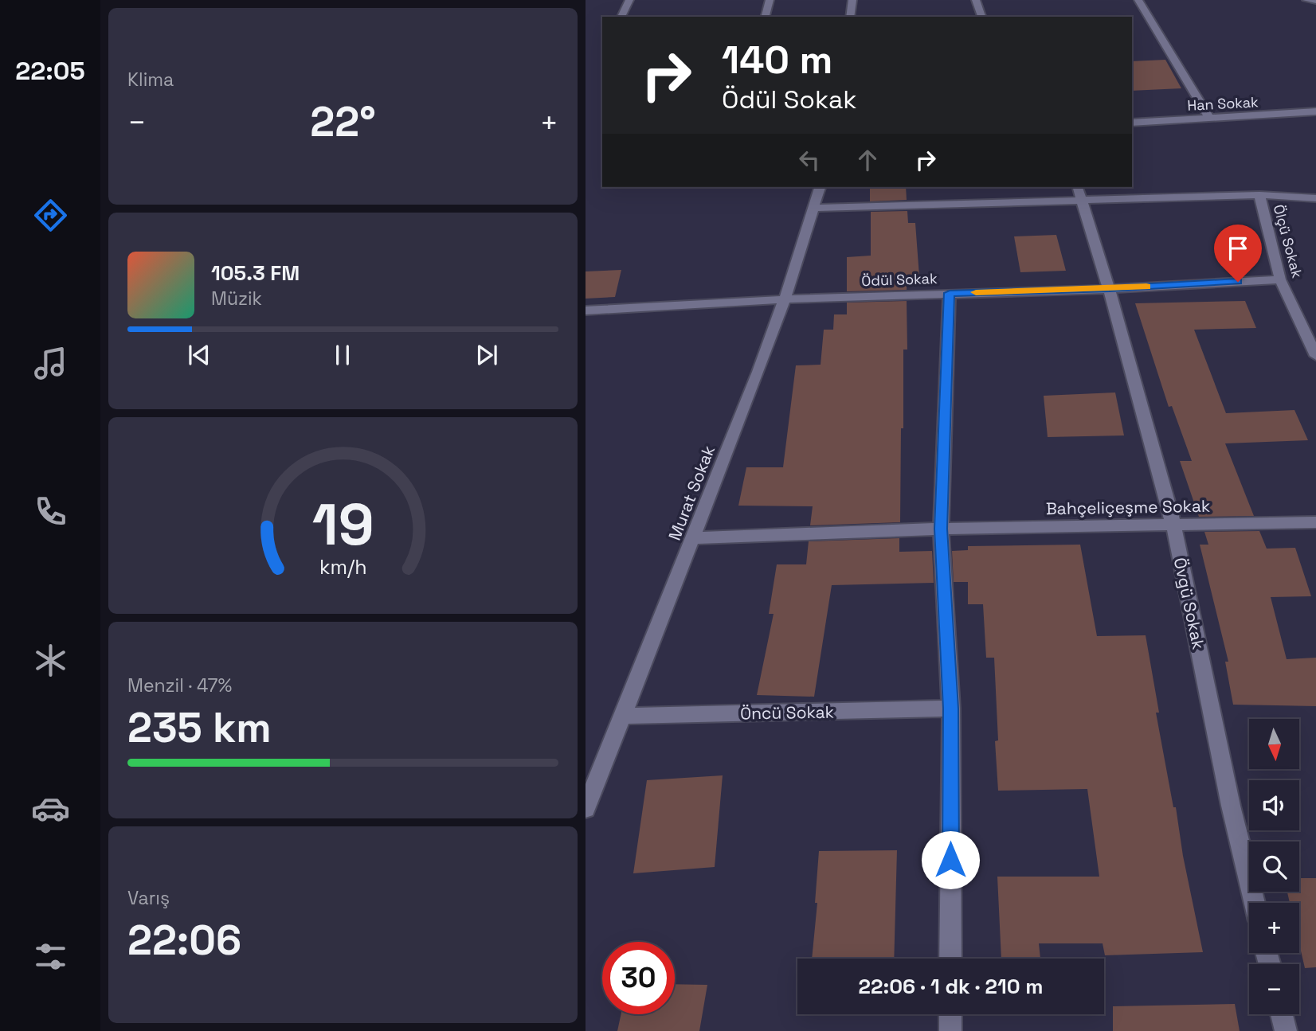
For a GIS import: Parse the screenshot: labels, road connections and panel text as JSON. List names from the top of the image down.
{
  "streets": {
    "street": [
      "Han Sokak",
      "Ölçü Sokak",
      "Ödül Sokak",
      "Murat Sokak",
      "Bahçeliçeşme Sokak",
      "Övgü Sokak",
      "Öncü Sokak"
    ]
  },
  "crossings": [
    ["Ölçü Sokak", "Ödül Sokak"],
    ["Ödül Sokak", "Murat Sokak"],
    ["Ödül Sokak", "Övgü Sokak"],
    ["Murat Sokak", "Bahçeliçeşme Sokak"],
    ["Murat Sokak", "Öncü Sokak"],
    ["Bahçeliçeşme Sokak", "Övgü Sokak"]
  ],
  "north": "bottom",
  "page": {
    "tabs": "22:05",
    "tile": [
      "Klima",
      ["Menzil · 47%", "235 km"],
      ["Varış", "22:06"]
    ],
    "turn": ["140 m", "Ödül Sokak"],
    "heat": ["−", "22°", "+"],
    "song": ["105.3 FM", "Müzik"],
    "map_buttons": ["+", "−"],
    "limit": "30",
    "trip": "22:06 · 1 dk · 210 m",
    "gauge": ["19", "km/h"]
  }
}
